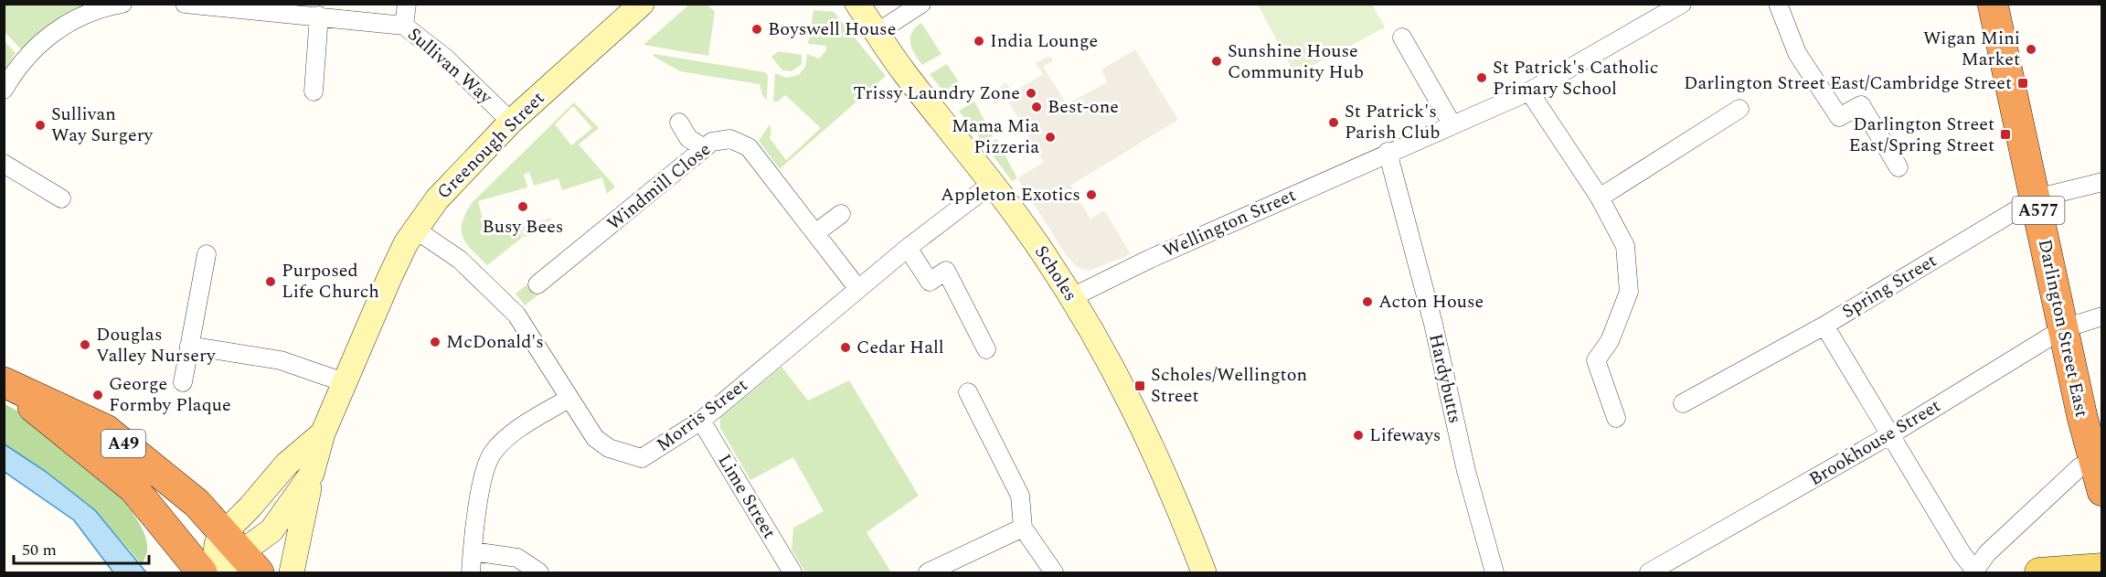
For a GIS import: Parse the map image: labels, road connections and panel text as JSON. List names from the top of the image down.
{
  "streets": {
    "highway": ["A577", "Darlington Street East", "A49"],
    "street": [
      "Sullivan Way",
      "Greenough Street",
      "Windmill Close",
      "Wellington Street",
      "Scholes",
      "Spring Street",
      "Hardybutts",
      "Morris Street",
      "Brookhouse Street",
      "Lime Street"
    ]
  },
  "crossings": [
    ["Sullivan Way", "Greenough Street"],
    ["Greenough Street", "Morris Street"],
    ["Greenough Street", "A49"],
    ["Windmill Close", "Morris Street"],
    ["Wellington Street", "Scholes"],
    ["Wellington Street", "Hardybutts"],
    ["Scholes", "Morris Street"],
    ["Spring Street", "Darlington Street East"],
    ["Darlington Street East", "Brookhouse Street"],
    ["Morris Street", "Lime Street"]
  ],
  "places": {
    "other": [
      "Boyswell House",
      "India Lounge",
      "Wigan Mini Market",
      "Sunshine House Community Hub",
      "St Patrick's Catholic Primary School",
      "Trissy Laundry Zone",
      "Best-one",
      "St Patrick's Parish Club",
      "Sullivan Way Surgery",
      "Mama Mia Pizzeria",
      "Appleton Exotics",
      "Busy Bees",
      "Purposed Life Church",
      "Acton House",
      "McDonald's",
      "Douglas Valley Nursery",
      "Cedar Hall",
      "George Formby Plaque",
      "Lifeways"
    ],
    "transit": ["Darlington Street East/Cambridge Street", "Darlington Street East/Spring Street", "Scholes/Wellington Street"]
  },
  "scale_bar": "50 m"
}
